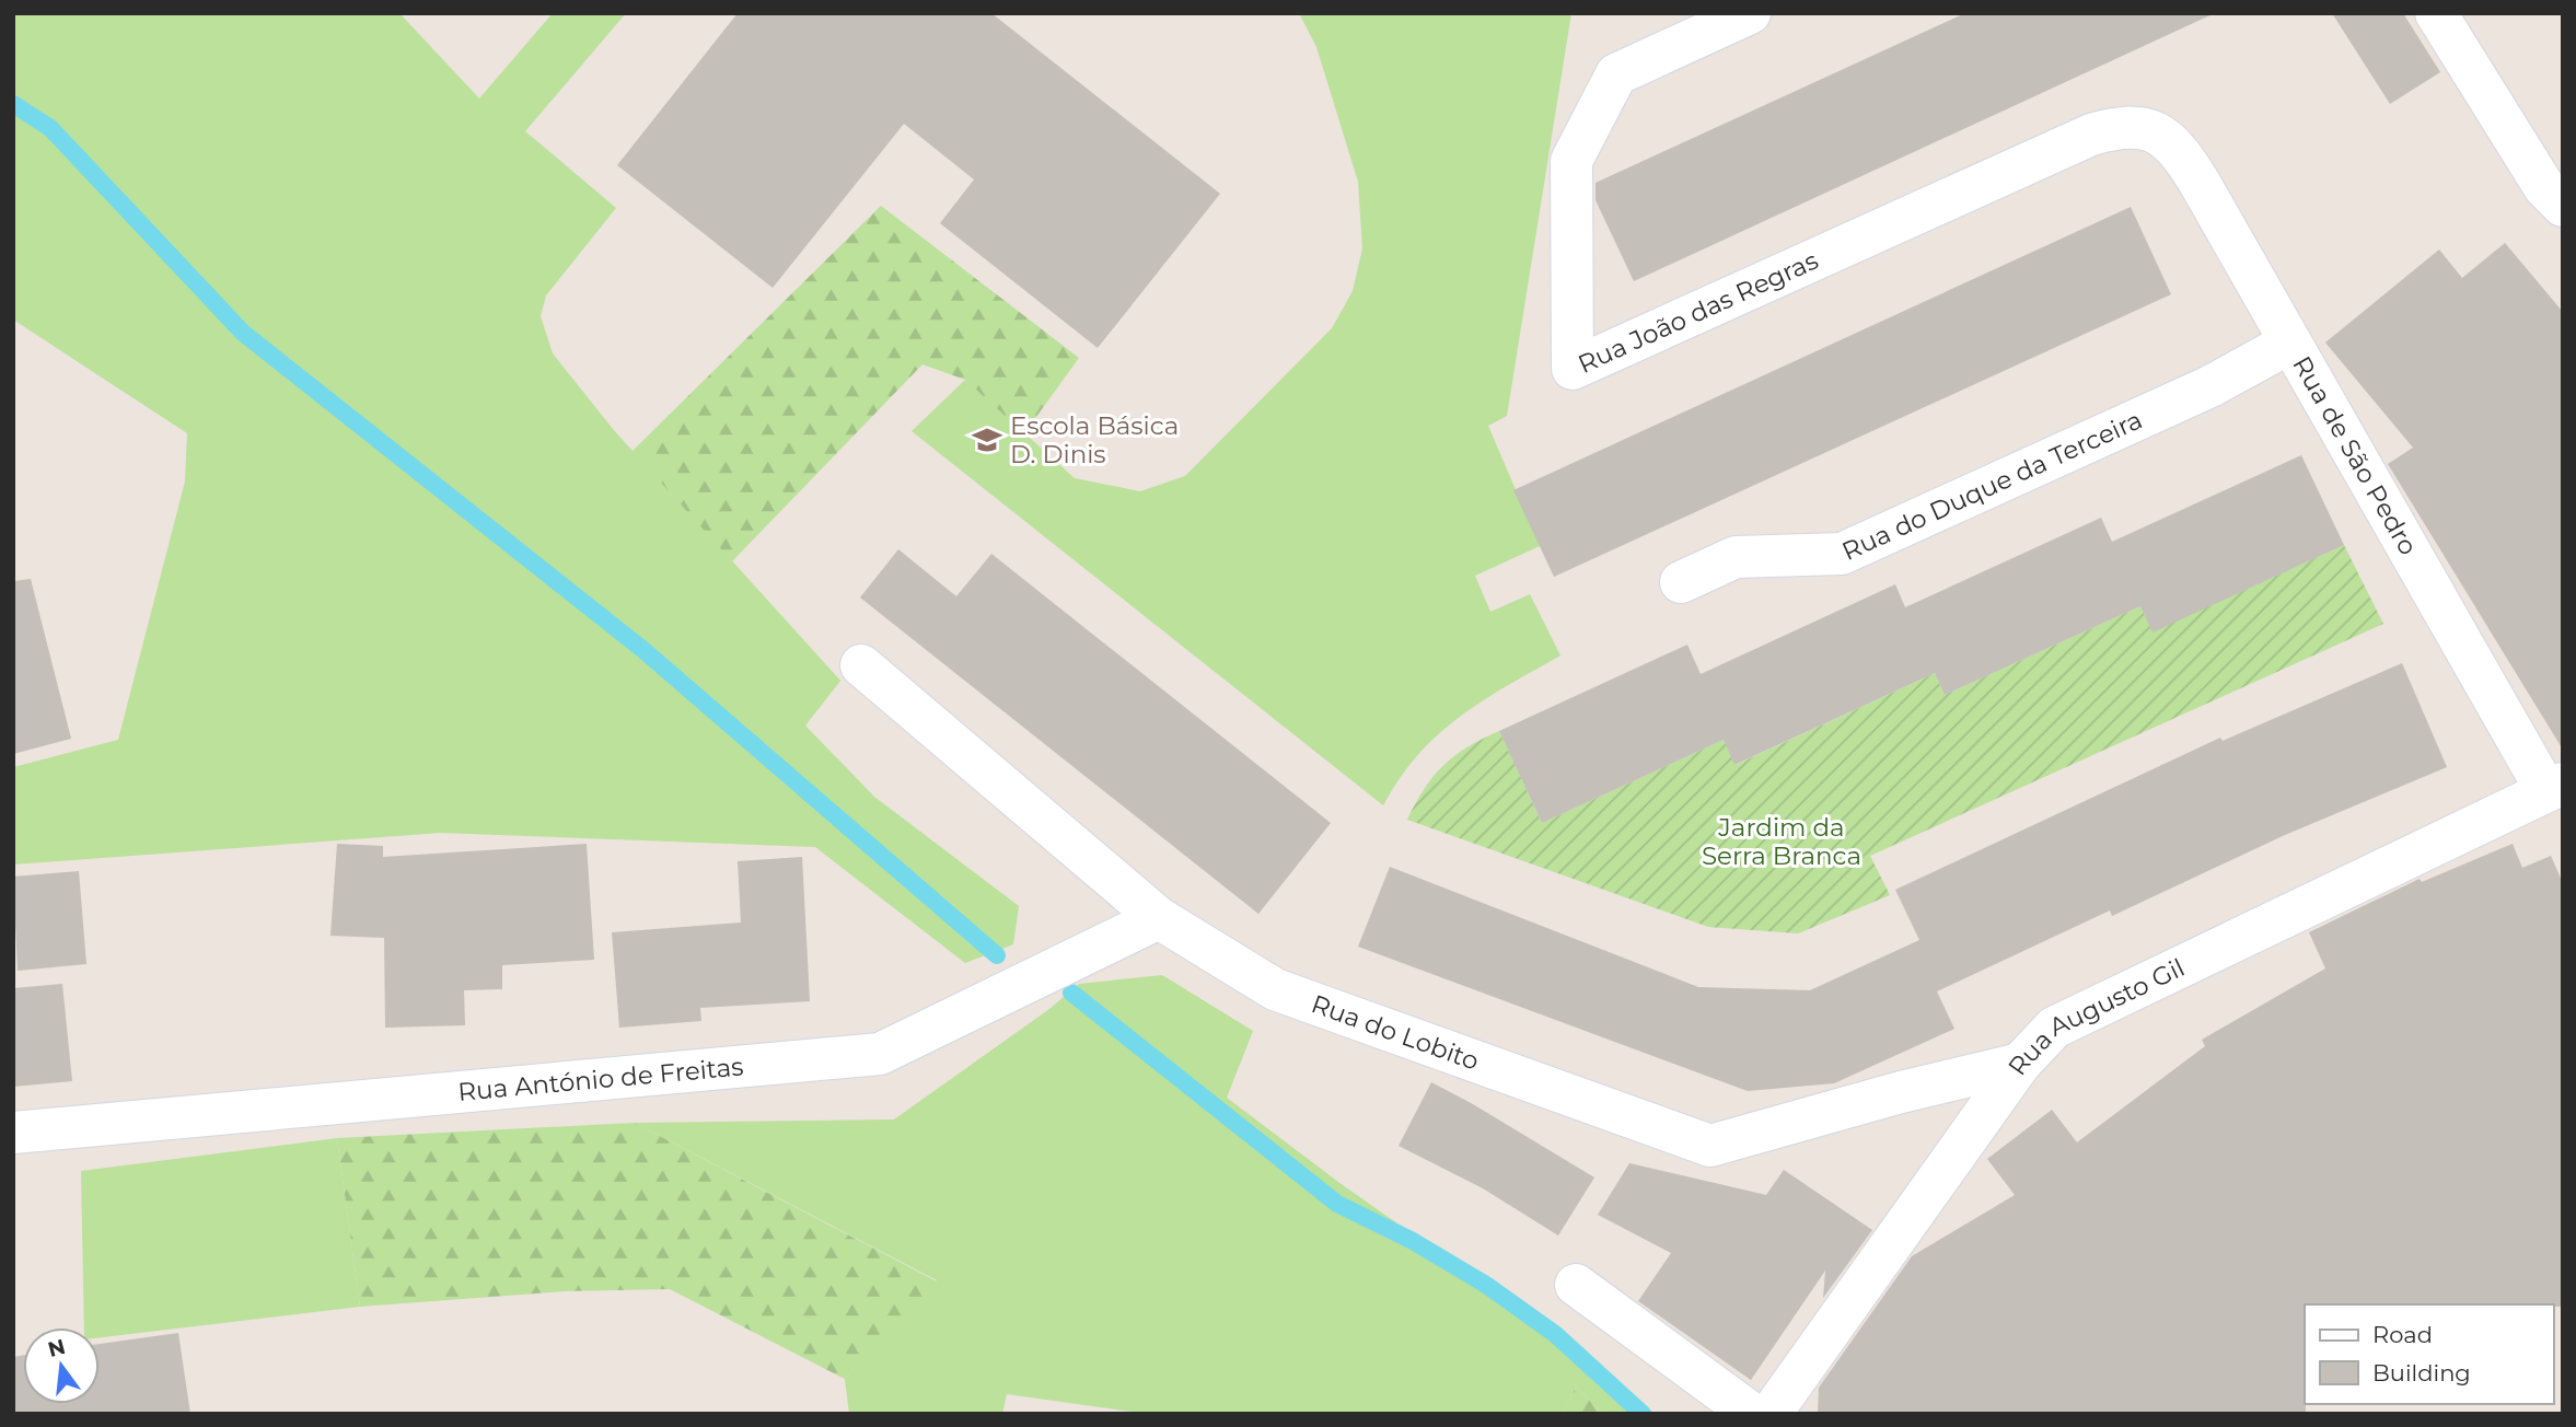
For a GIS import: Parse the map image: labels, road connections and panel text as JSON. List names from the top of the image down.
{
  "streets": {
    "street": [
      "Rua João das Regras",
      "Rua de São Pedro",
      "Rua do Duque da Terceira",
      "Rua Augusto Gil",
      "Rua do Lobito",
      "Rua António de Freitas"
    ]
  },
  "crossings": [
    ["Rua João das Regras", "Rua de São Pedro"],
    ["Rua de São Pedro", "Rua do Duque da Terceira"],
    ["Rua de São Pedro", "Rua Augusto Gil"],
    ["Rua Augusto Gil", "Rua do Lobito"],
    ["Rua do Lobito", "Rua António de Freitas"]
  ],
  "parks": ["Jardim da Serra Branca"],
  "places": {
    "school or university": ["Escola Básica D. Dinis"]
  },
  "legend": ["Road", "Building"],
  "north": "top"
}
